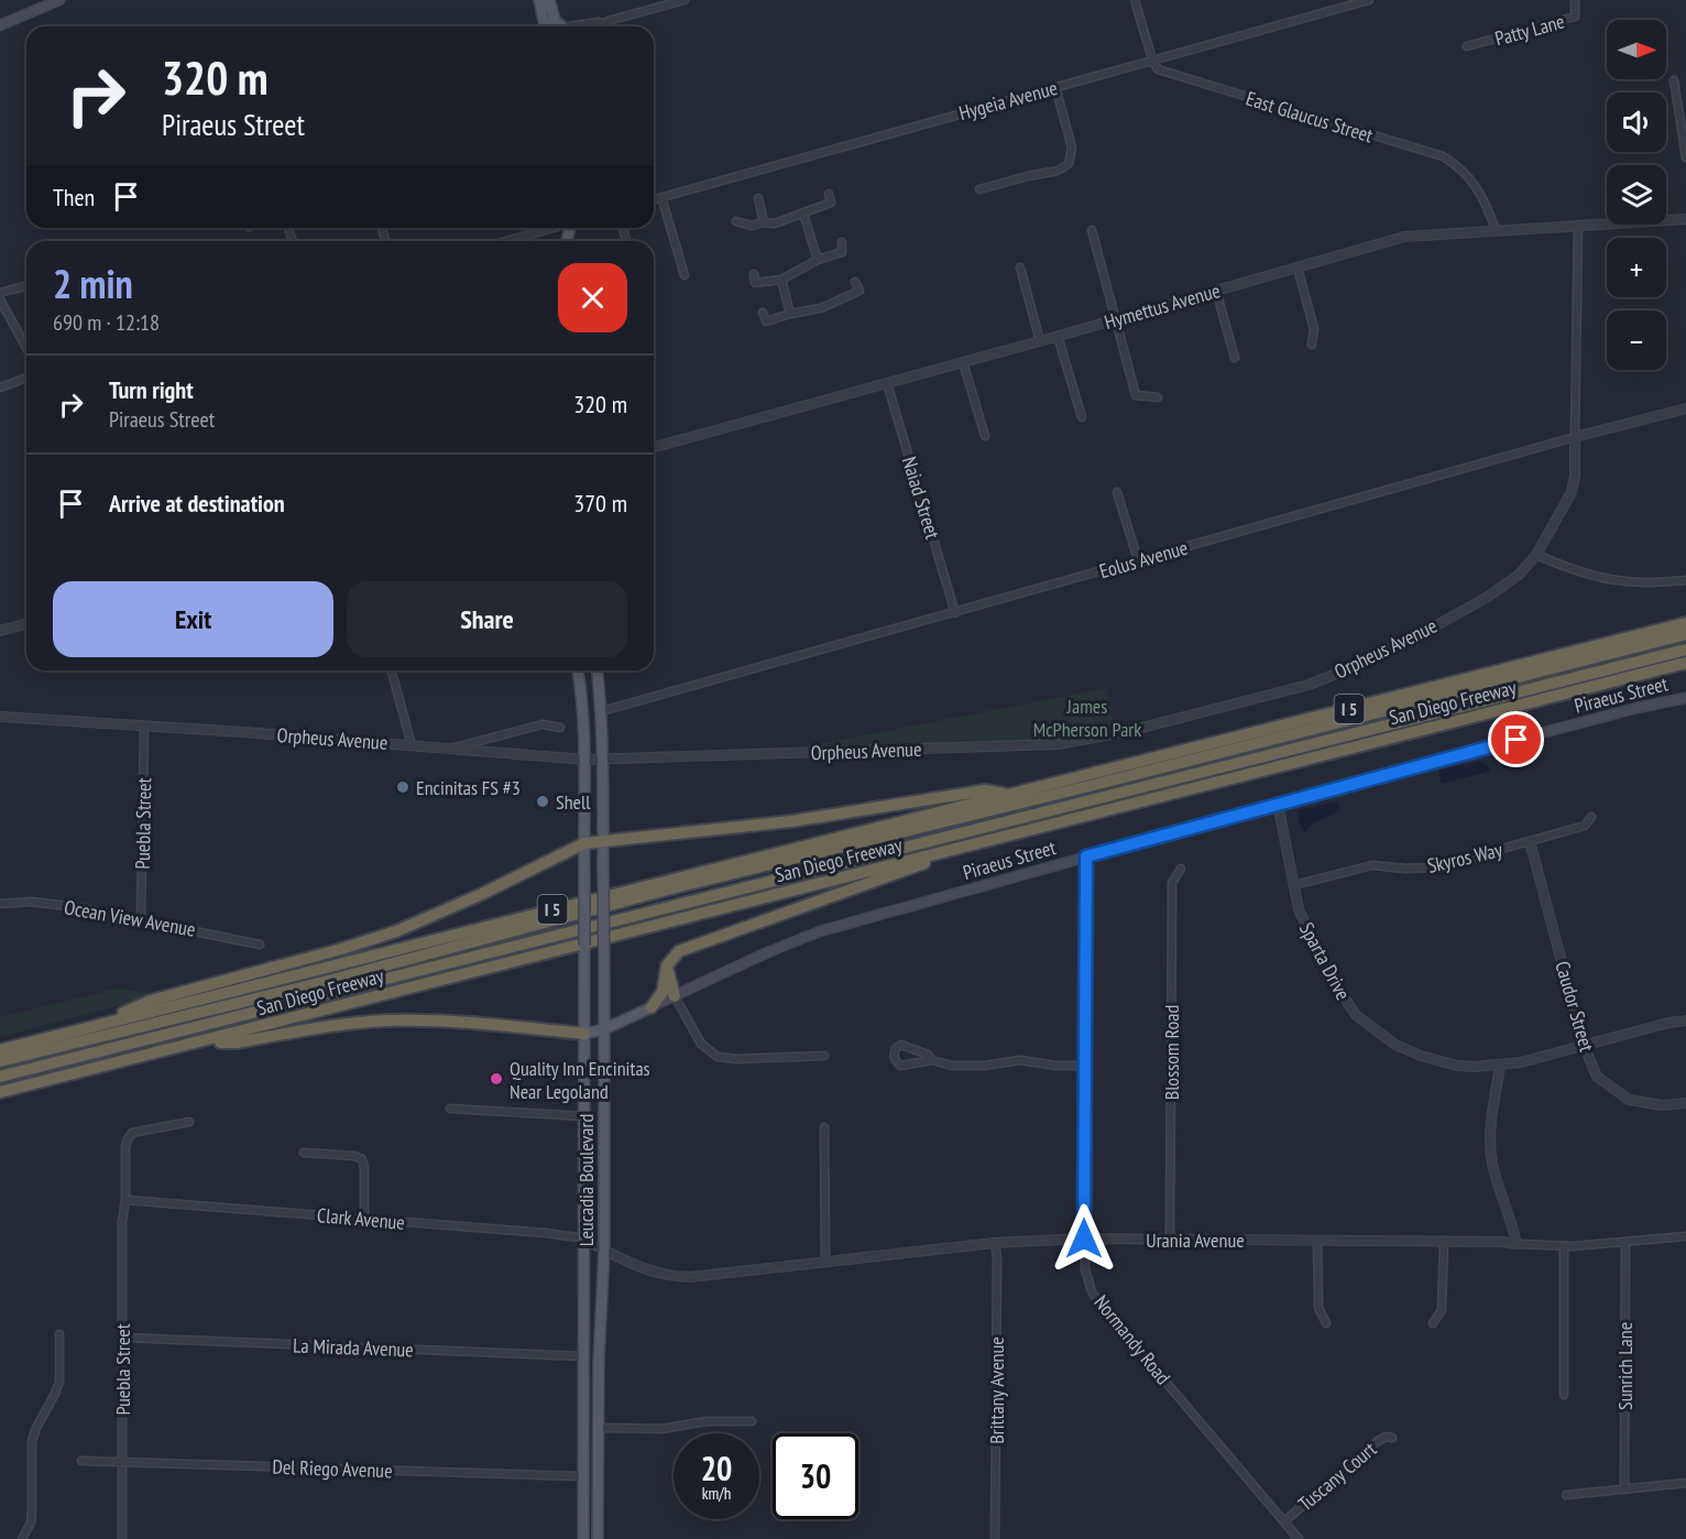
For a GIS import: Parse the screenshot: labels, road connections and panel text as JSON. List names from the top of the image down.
{
  "streets": {
    "highway": ["San Diego Freeway", "I 5"],
    "main road": ["Piraeus Street", "Leucadia Boulevard"],
    "street": [
      "Patty Lane",
      "Hygeia Avenue",
      "East Glaucus Street",
      "Hymettus Avenue",
      "Naiad Street",
      "Eolus Avenue",
      "Orpheus Avenue",
      "Puebla Street",
      "Skyros Way",
      "Ocean View Avenue",
      "Sparta Drive",
      "Caudor Street",
      "Blossom Road",
      "Clark Avenue",
      "Urania Avenue",
      "Normandy Road",
      "La Mirada Avenue",
      "Sunrich Lane",
      "Brittany Avenue",
      "Del Riego Avenue",
      "Tuscany Court"
    ]
  },
  "crossings": [
    ["Hygeia Avenue", "East Glaucus Street"],
    ["East Glaucus Street", "Hymettus Avenue"],
    ["Hymettus Avenue", "Naiad Street"],
    ["Naiad Street", "Eolus Avenue"],
    ["Eolus Avenue", "Leucadia Boulevard"],
    ["Orpheus Avenue", "Puebla Street"],
    ["Orpheus Avenue", "Leucadia Boulevard"],
    ["Piraeus Street", "Sparta Drive"],
    ["Piraeus Street", "Leucadia Boulevard"],
    ["Piraeus Street", "Normandy Road"],
    ["Puebla Street", "Ocean View Avenue"],
    ["Puebla Street", "Clark Avenue"],
    ["Puebla Street", "La Mirada Avenue"],
    ["Puebla Street", "Del Riego Avenue"],
    ["Skyros Way", "Sparta Drive"],
    ["Skyros Way", "Caudor Street"],
    ["Sparta Drive", "Caudor Street"],
    ["Blossom Road", "Urania Avenue"],
    ["Leucadia Boulevard", "Clark Avenue"],
    ["Leucadia Boulevard", "Urania Avenue"],
    ["Leucadia Boulevard", "La Mirada Avenue"],
    ["Leucadia Boulevard", "Del Riego Avenue"],
    ["Clark Avenue", "Urania Avenue"],
    ["Urania Avenue", "Normandy Road"],
    ["Urania Avenue", "Sunrich Lane"],
    ["Urania Avenue", "Brittany Avenue"],
    ["Normandy Road", "Tuscany Court"]
  ],
  "parks": ["James McPherson Park"],
  "places": ["Encinitas FS #3", "Shell", "Quality Inn Encinitas Near Legoland"],
  "north": "right",
  "page": {
    "map_buttons": ["+", "−"],
    "turn": ["320 m", "Piraeus Street"],
    "then": "Then",
    "heading": ["2 min", "690 m · 12:18"],
    "list": [
      {
        "name": "Turn right",
        "note": "Piraeus Street",
        "value": "320 m"
      },
      {
        "name": "Arrive at destination",
        "value": "370 m"
      }
    ],
    "buttons": ["Exit", "Share"],
    "speed": "20 km/h",
    "limit": "30"
  }
}
